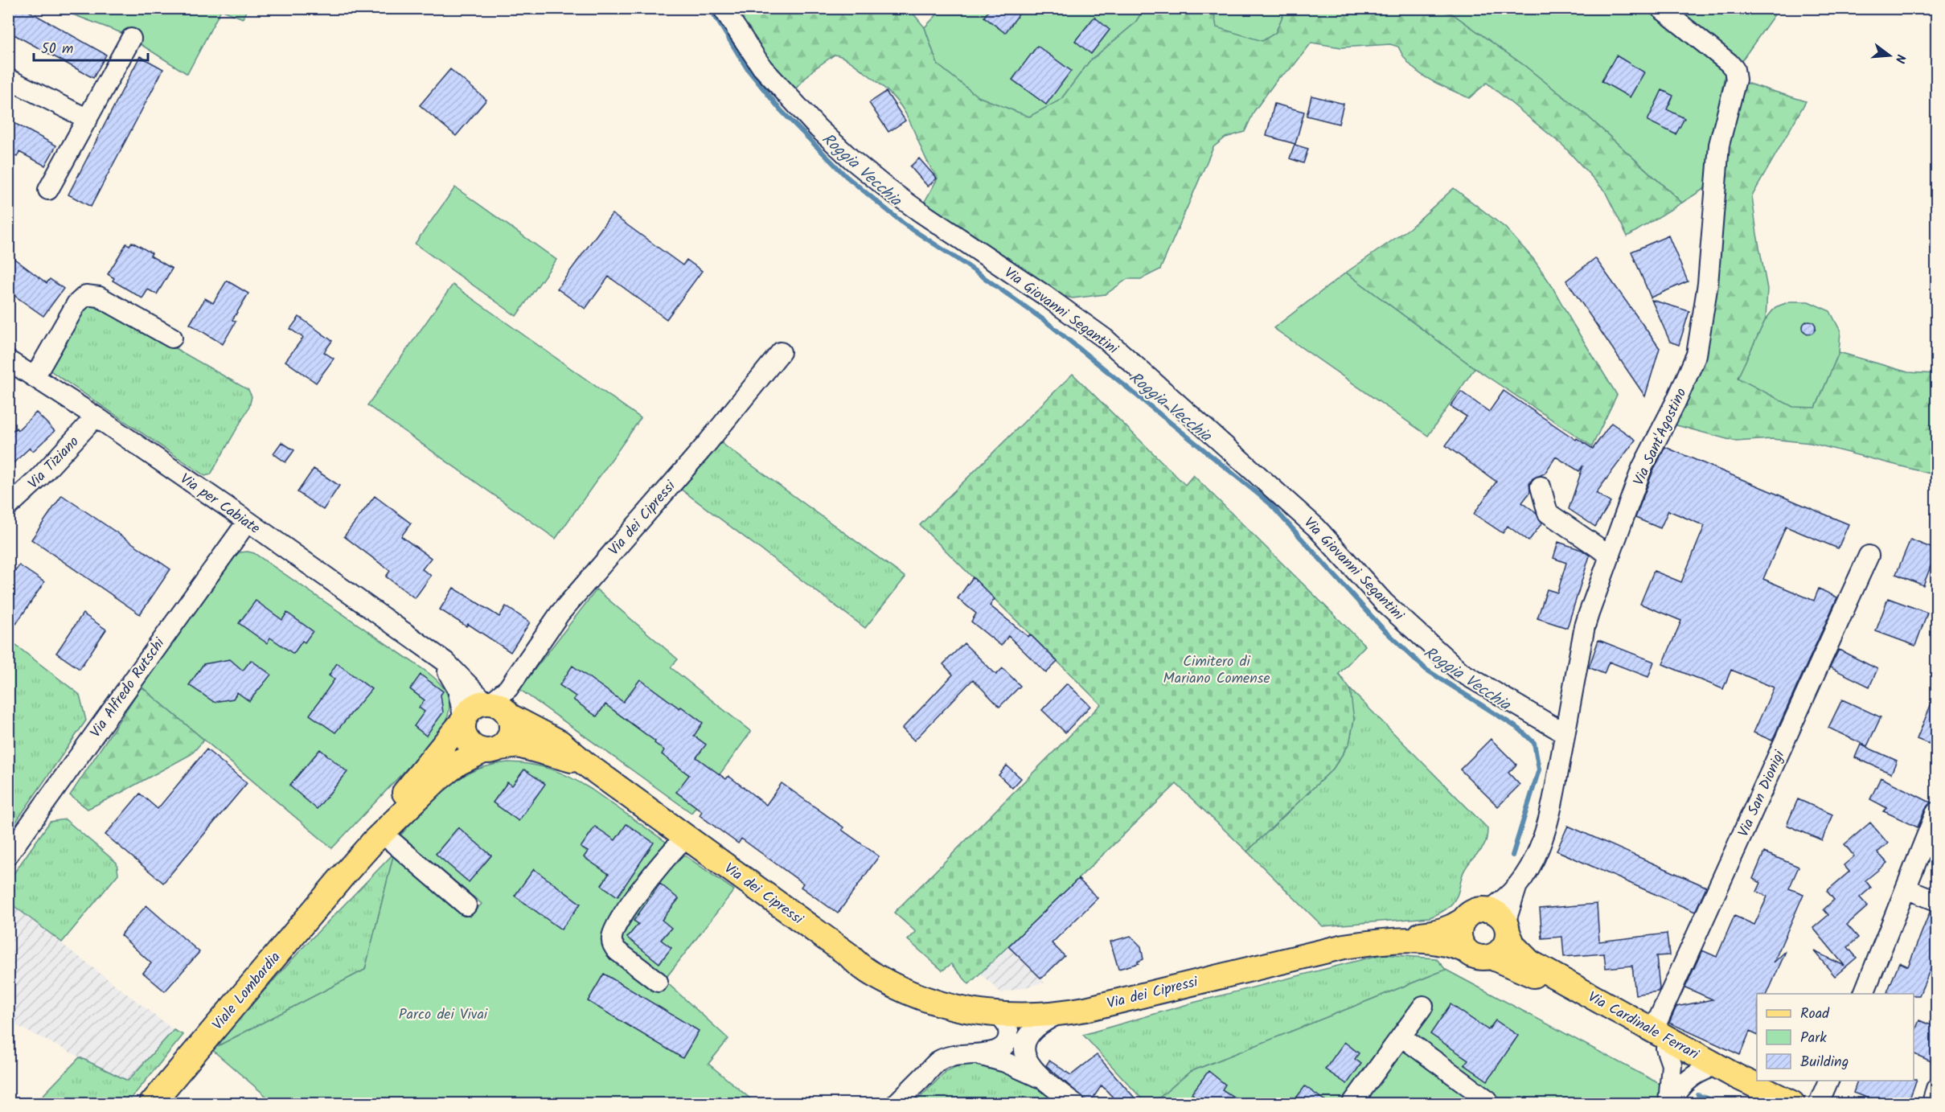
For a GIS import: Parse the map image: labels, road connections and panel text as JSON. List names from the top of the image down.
{
  "streets": {
    "main road": ["Via dei Cipressi", "Viale Lombardia", "Via Cardinale Ferrari"],
    "street": [
      "Via Giovanni Segantini",
      "Via Sant'Agostino",
      "Via Tiziano",
      "Via per Cabiate",
      "Via Alfredo Rutschi",
      "Via San Dionigi"
    ]
  },
  "crossings": [
    ["Via Giovanni Segantini", "Via Sant'Agostino"],
    ["Via Sant'Agostino", "Via dei Cipressi"],
    ["Via Sant'Agostino", "Via Cardinale Ferrari"],
    ["Via Tiziano", "Via per Cabiate"],
    ["Via per Cabiate", "Via Alfredo Rutschi"],
    ["Via dei Cipressi", "Viale Lombardia"],
    ["Via dei Cipressi", "Via Cardinale Ferrari"],
    ["Via San Dionigi", "Via Cardinale Ferrari"]
  ],
  "water": ["Roggia Vecchia"],
  "parks": ["Cimitero di Mariano Comense", "Parco dei Vivai"],
  "legend": ["Road", "Park", "Building"],
  "scale_bar": "50 m",
  "north": "right"
}
